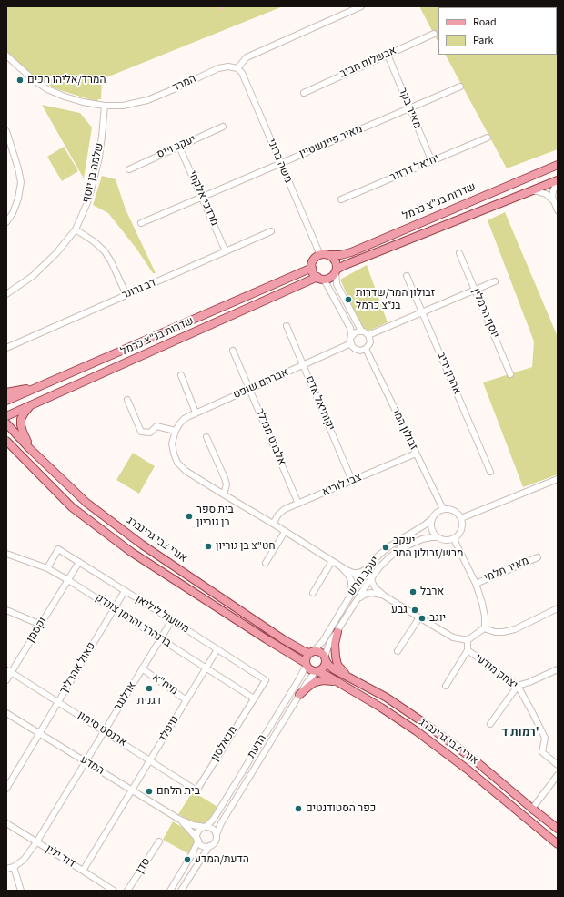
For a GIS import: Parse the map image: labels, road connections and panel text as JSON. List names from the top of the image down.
{
  "streets": {
    "main road": ["שדרות בנ\"צ כרמל", "אורי צבי גרינברג"],
    "street": [
      "אבשלום חביב",
      "המרד",
      "מאיר בקר",
      "מאיר פיינשטיין",
      "יעקב וייס",
      "משה ברזני",
      "יחיאל דרזנר",
      "שלמה בן יוסף",
      "מרדכי אלקחי",
      "דב גרונר",
      "יוסף הרמלין",
      "אהרון יריב",
      "אברהם שופט",
      "יקותיאל אדם",
      "זבולון המר",
      "אלברט מנדלר",
      "צבי לוריא",
      "מאיר תלמי",
      "יעקב מרש",
      "משעול ליליאן",
      "ברנהרד והרמן צונדק",
      "וקסמן",
      "פאול אהרליך",
      "יצחק מודעי",
      "מיח\"א",
      "ארלנגר",
      "ארנסט סימון",
      "נויפלד",
      "מכאלסון",
      "הדעת",
      "המדע",
      "דוד ילין",
      "סדן"
    ]
  },
  "crossings": [
    ["אבשלום חביב", "מאיר בקר"],
    ["המרד", "משה ברזני"],
    ["המרד", "שלמה בן יוסף"],
    ["מאיר בקר", "מאיר פיינשטיין"],
    ["מאיר בקר", "יחיאל דרזנר"],
    ["מאיר פיינשטיין", "משה ברזני"],
    ["מאיר פיינשטיין", "מרדכי אלקחי"],
    ["יעקב וייס", "מרדכי אלקחי"],
    ["משה ברזני", "שדרות בנ\"צ כרמל"],
    ["מרדכי אלקחי", "דב גרונר"],
    ["אברהם שופט", "יקותיאל אדם"],
    ["אברהם שופט", "זבולון המר"],
    ["אברהם שופט", "אלברט מנדלר"],
    ["יקותיאל אדם", "צבי לוריא"],
    ["זבולון המר", "צבי לוריא"],
    ["זבולון המר", "יעקב מרש"],
    ["אלברט מנדלר", "צבי לוריא"],
    ["אורי צבי גרינברג", "יעקב מרש"],
    ["אורי צבי גרינברג", "הדעת"],
    ["יעקב מרש", "הדעת"],
    ["משעול ליליאן", "ברנהרד והרמן צונדק"],
    ["משעול ליליאן", "וקסמן"],
    ["משעול ליליאן", "פאול אהרליך"],
    ["משעול ליליאן", "ארלנגר"],
    ["משעול ליליאן", "נויפלד"],
    ["משעול ליליאן", "מכאלסון"],
    ["ברנהרד והרמן צונדק", "וקסמן"],
    ["ברנהרד והרמן צונדק", "פאול אהרליך"],
    ["ברנהרד והרמן צונדק", "ארלנגר"],
    ["ברנהרד והרמן צונדק", "נויפלד"],
    ["ברנהרד והרמן צונדק", "מכאלסון"],
    ["וקסמן", "ארנסט סימון"],
    ["פאול אהרליך", "ארנסט סימון"],
    ["פאול אהרליך", "המדע"],
    ["מיח\"א", "ארלנגר"],
    ["מיח\"א", "נויפלד"],
    ["ארלנגר", "ארנסט סימון"],
    ["ארלנגר", "המדע"],
    ["ארלנגר", "דוד ילין"],
    ["ארנסט סימון", "נויפלד"],
    ["ארנסט סימון", "מכאלסון"],
    ["נויפלד", "המדע"],
    ["נויפלד", "דוד ילין"],
    ["הדעת", "המדע"]
  ],
  "districts": ["רמות ד'"],
  "places": [
    "המרד/אליהו חכים",
    "זבולון המר/שדרות בנ״צ כרמל",
    "בית ספר בן גוריון",
    "חט\"צ בן גוריון",
    "יעקב מרש/זבולון המר",
    "ארבל",
    "גבע",
    "יוגב",
    "דגנית",
    "בית הלחם",
    "כפר הסטודנטים",
    "הדעת/המדע"
  ],
  "legend": ["Road", "Park"]
}
